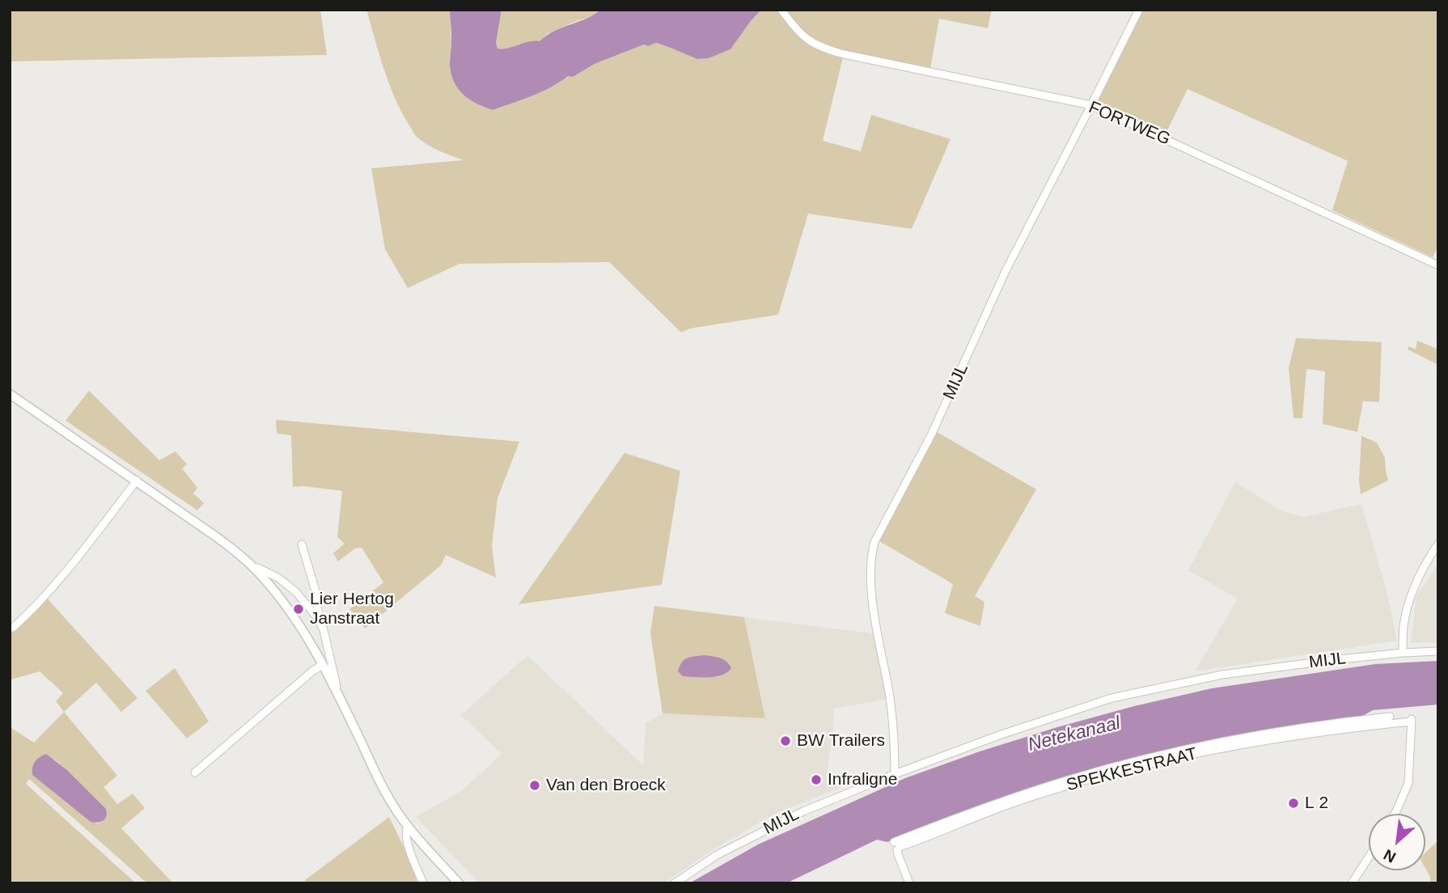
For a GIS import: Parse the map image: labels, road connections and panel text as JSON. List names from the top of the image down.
{
  "streets": {
    "street": ["FORTWEG", "MIJL", "SPEKKESTRAAT"]
  },
  "crossings": [
    ["FORTWEG", "MIJL"]
  ],
  "water": ["Netekanaal"],
  "places": [
    "Lier Hertog Janstraat",
    "BW Trailers",
    "Infraligne",
    "Van den Broeck",
    "L 2"
  ],
  "north": "bottom left"
}
